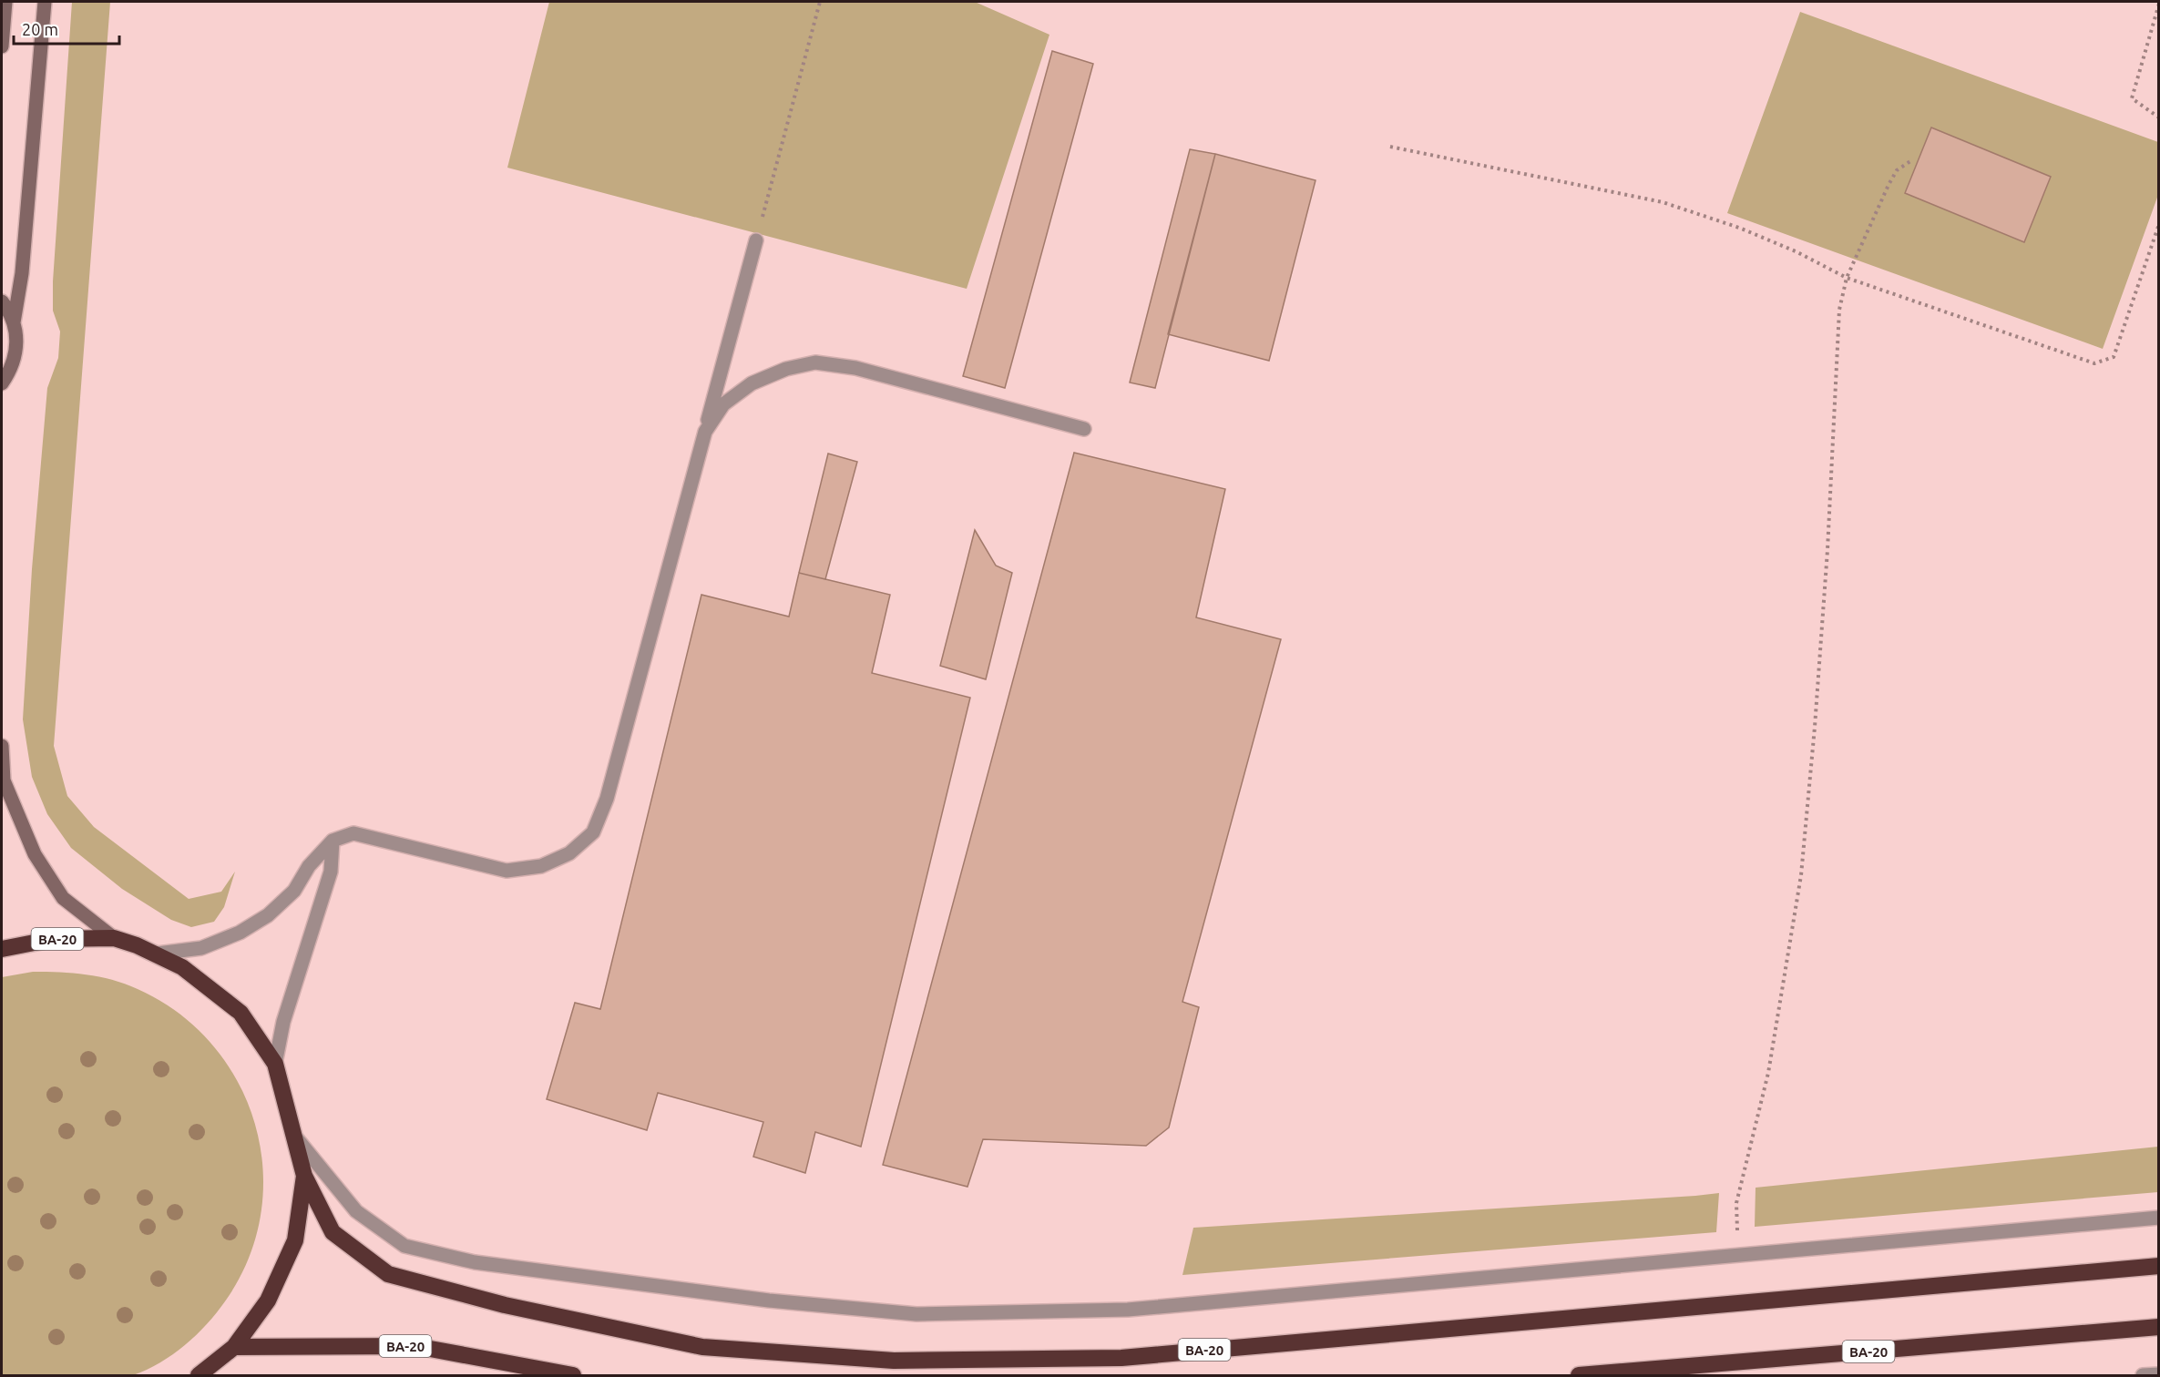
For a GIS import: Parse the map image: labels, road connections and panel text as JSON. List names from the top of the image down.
{
  "streets": {
    "highway": ["BA-20"]
  },
  "scale_bar": "20 m"
}
